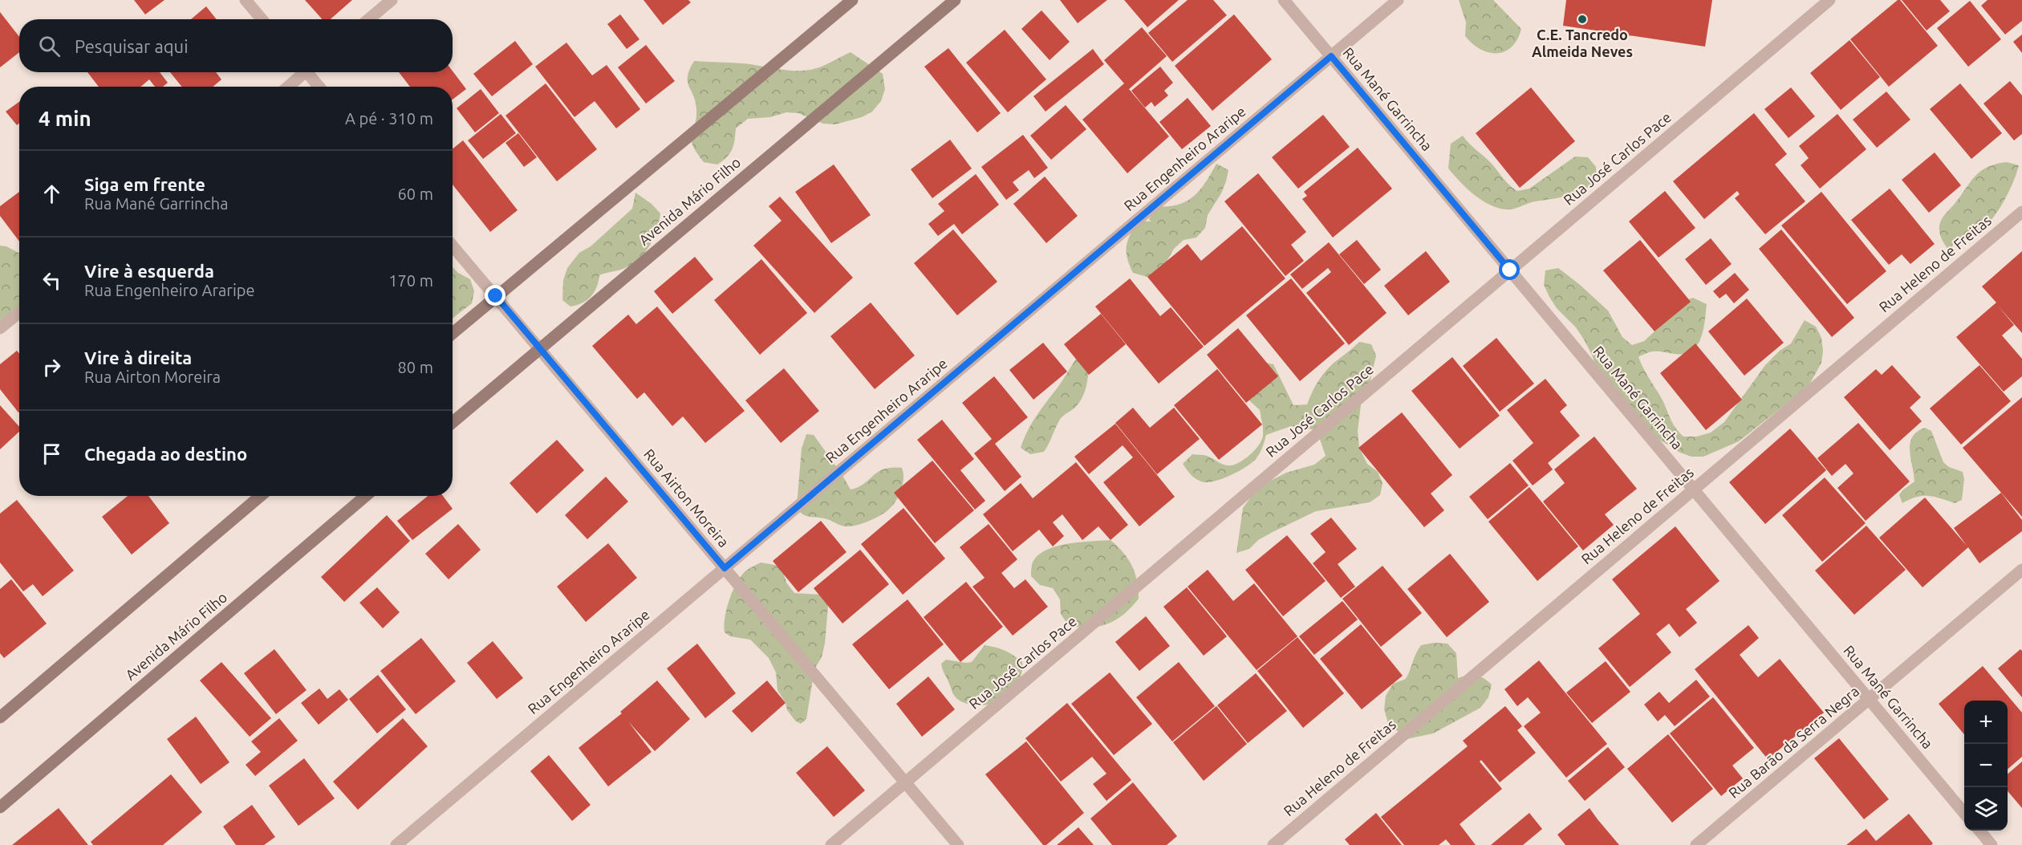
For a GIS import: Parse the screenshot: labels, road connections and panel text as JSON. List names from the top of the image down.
{
  "streets": {
    "main road": ["Avenida Mário Filho"],
    "street": [
      "Rua Mané Garrincha",
      "Rua Engenheiro Araripe",
      "Rua José Carlos Pace",
      "Rua Heleno de Freitas",
      "Rua Airton Moreira",
      "Rua Barão da Serra Negra"
    ]
  },
  "crossings": [
    ["Rua Mané Garrincha", "Rua Engenheiro Araripe"],
    ["Rua Mané Garrincha", "Rua José Carlos Pace"],
    ["Rua Mané Garrincha", "Rua Heleno de Freitas"],
    ["Rua Mané Garrincha", "Rua Barão da Serra Negra"],
    ["Rua Engenheiro Araripe", "Rua Airton Moreira"],
    ["Rua José Carlos Pace", "Rua Airton Moreira"],
    ["Avenida Mário Filho", "Rua Airton Moreira"]
  ],
  "places": ["C.E. Tancredo Almeida Neves"],
  "page": {
    "search": "Pesquisar aqui",
    "heading": ["4 min", "A pé · 310 m"],
    "list": [
      ["Siga em frente", "Rua Mané Garrincha", "60 m"],
      ["Vire à esquerda", "Rua Engenheiro Araripe", "170 m"],
      ["Vire à direita", "Rua Airton Moreira", "80 m"],
      "Chegada ao destino"
    ],
    "map_buttons": ["+", "−"]
  }
}
